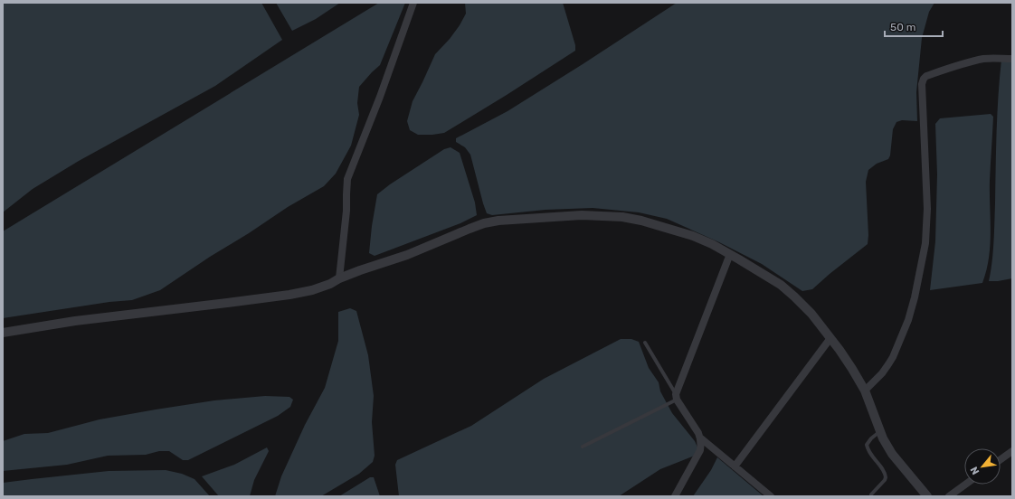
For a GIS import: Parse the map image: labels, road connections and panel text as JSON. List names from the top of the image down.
{
  "scale_bar": "50 m",
  "north": "bottom left"
}
